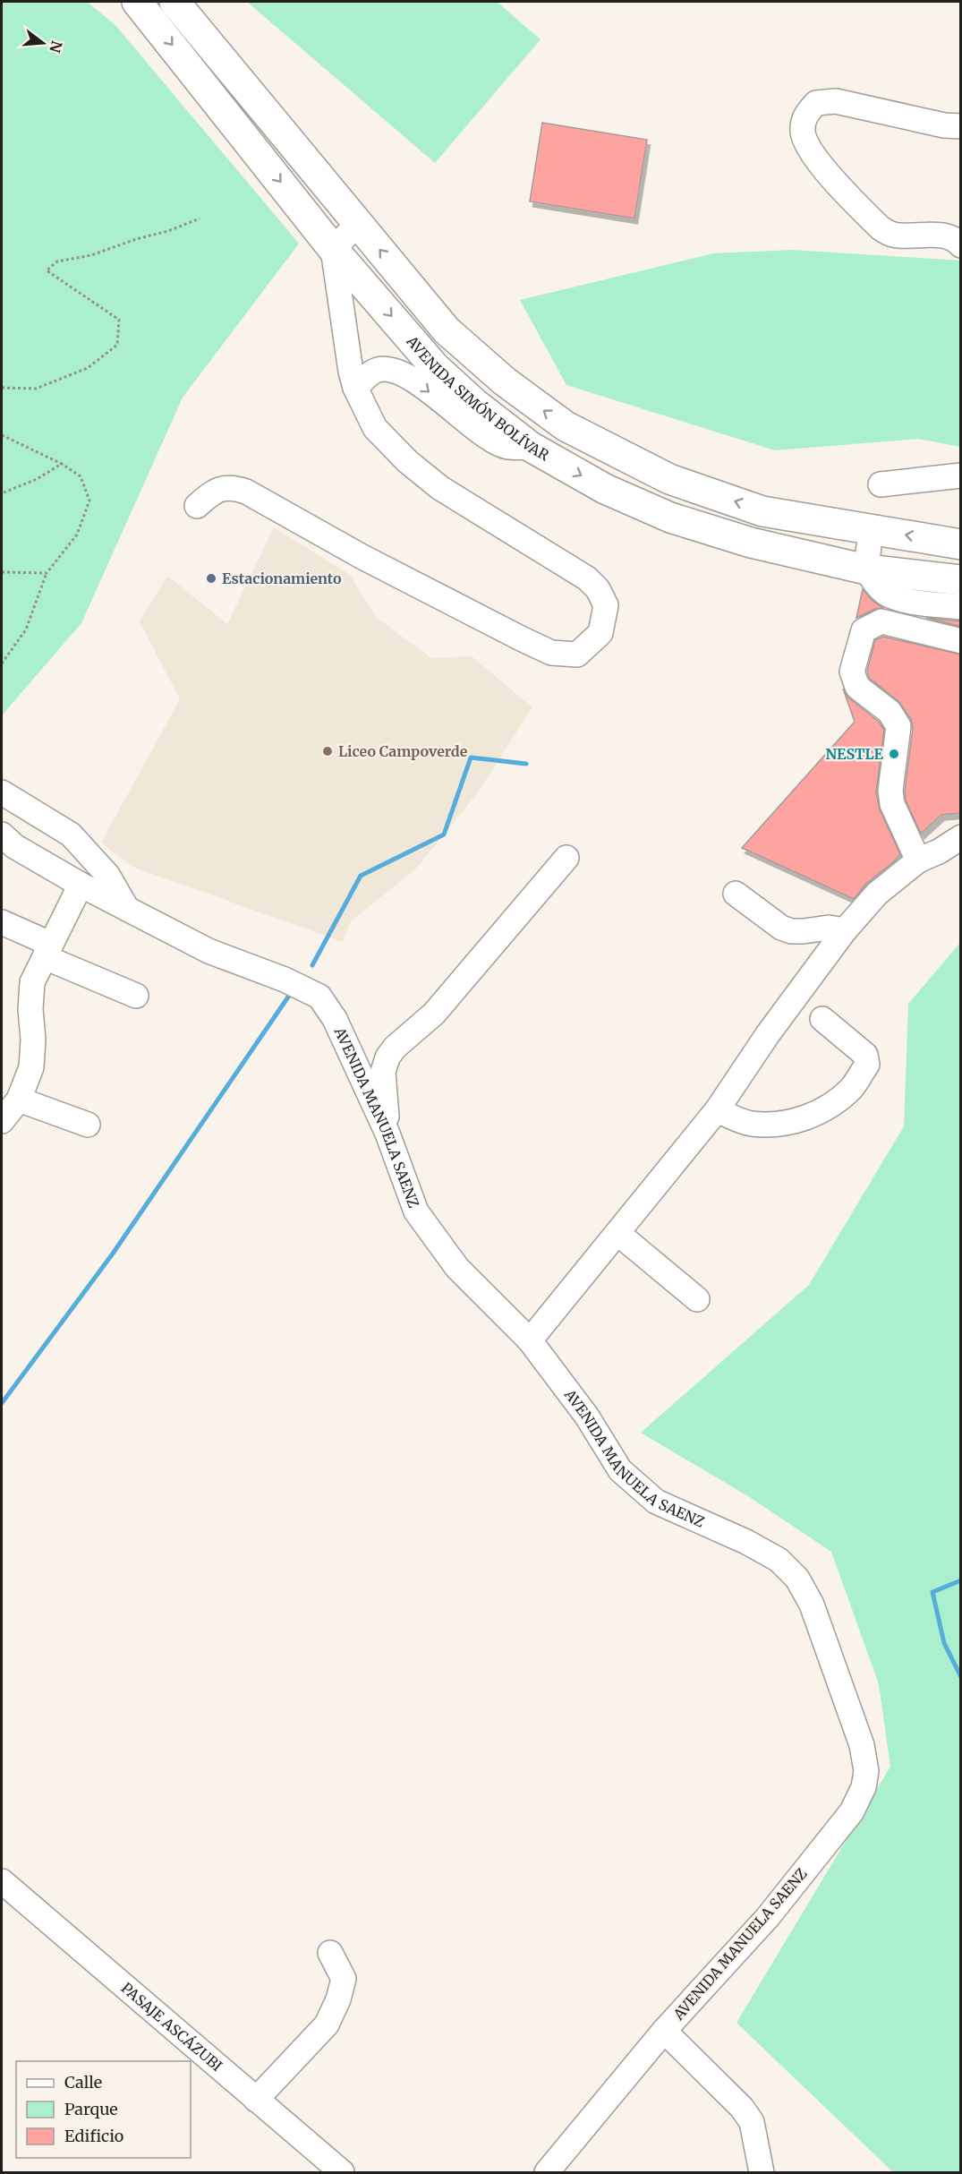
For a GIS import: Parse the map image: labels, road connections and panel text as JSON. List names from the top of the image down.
{
  "streets": {
    "highway": ["AVENIDA SIMÓN BOLÍVAR"],
    "street": ["AVENIDA MANUELA SAENZ", "PASAJE ASCÁZUBI"]
  },
  "places": ["Estacionamiento", "Liceo Campoverde", "NESTLE"],
  "legend": ["Calle", "Parque", "Edificio"],
  "north": "right"
}
